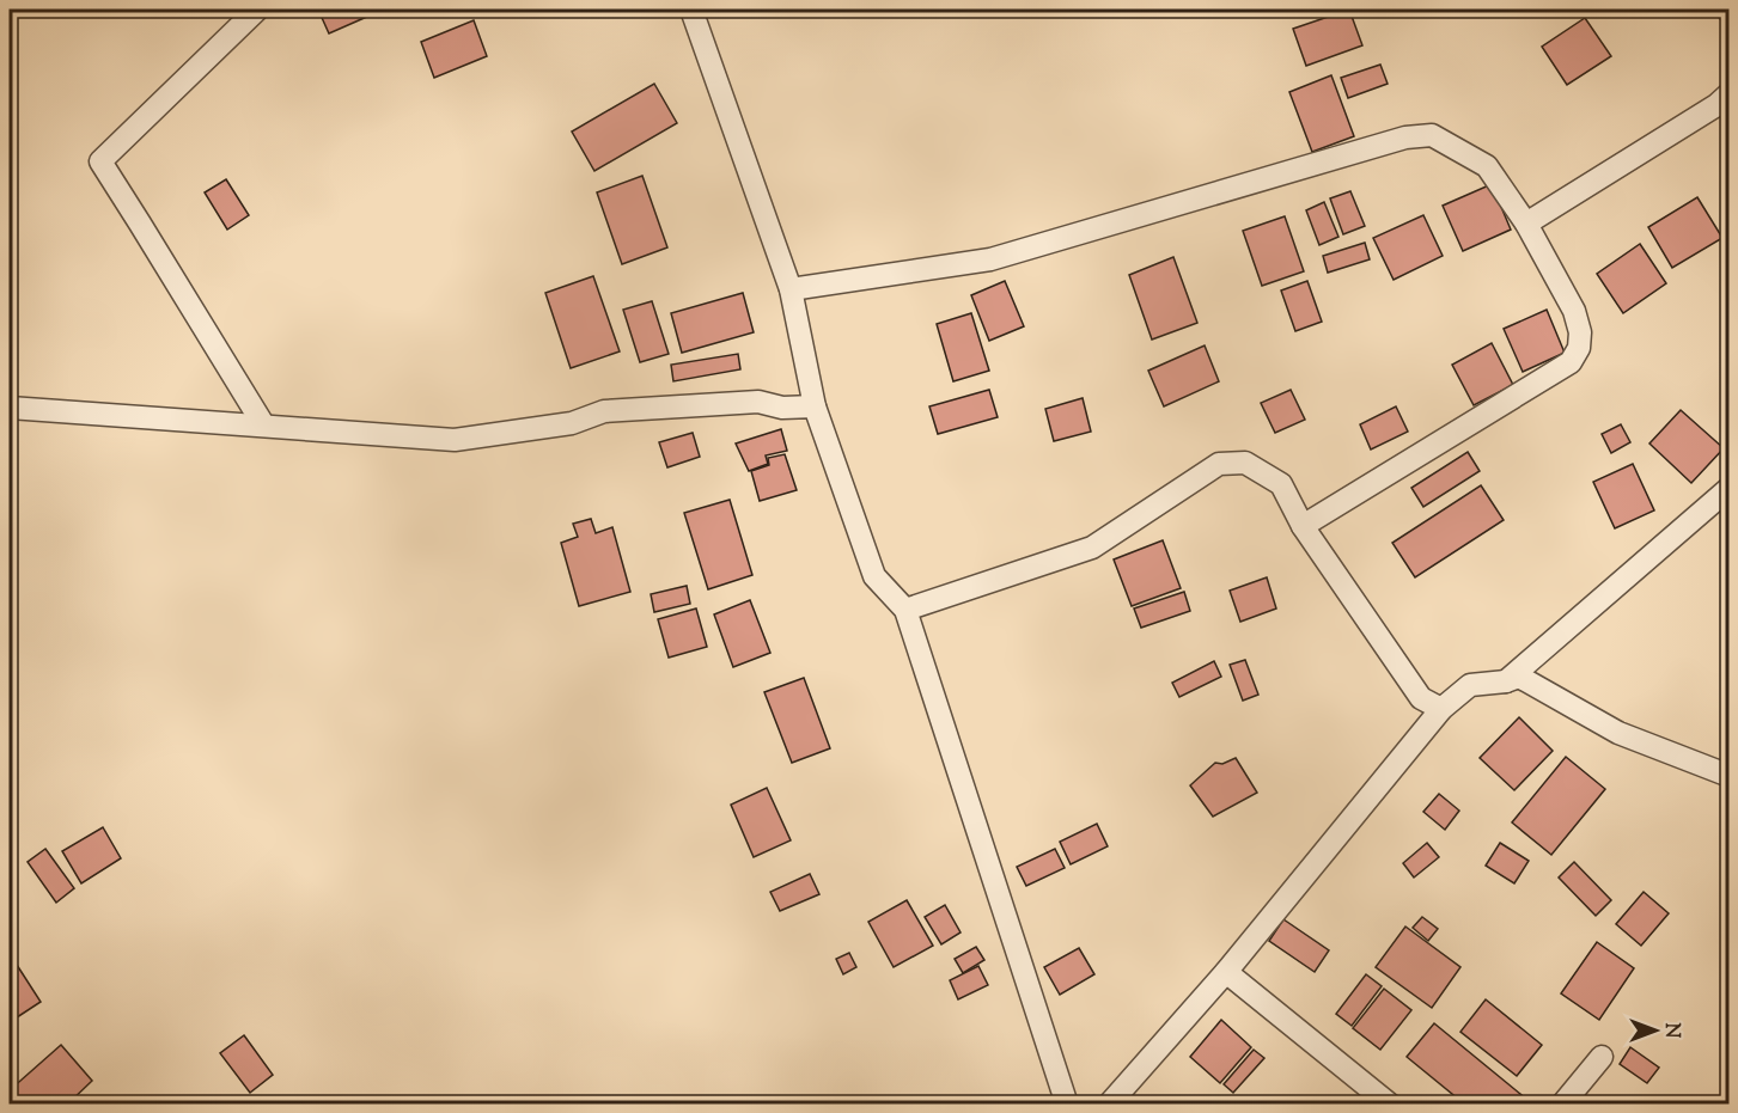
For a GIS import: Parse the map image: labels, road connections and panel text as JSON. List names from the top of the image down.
{
  "north": "right"
}
